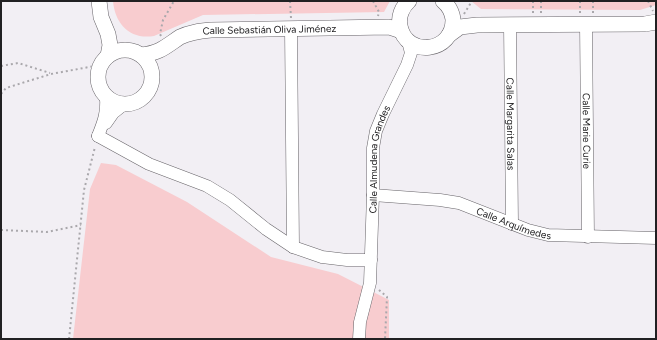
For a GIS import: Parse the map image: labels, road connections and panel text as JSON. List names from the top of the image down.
{
  "streets": {
    "street": [
      "Calle Sebastián Oliva Jiménez",
      "Calle Margarita Salas",
      "Calle Marie Curie",
      "Calle Almudena Grandes",
      "Calle Arquímedes"
    ]
  },
  "crossings": [
    ["Calle Sebastián Oliva Jiménez", "Calle Almudena Grandes"],
    ["Calle Margarita Salas", "Calle Arquímedes"],
    ["Calle Marie Curie", "Calle Arquímedes"],
    ["Calle Almudena Grandes", "Calle Arquímedes"]
  ]
}
